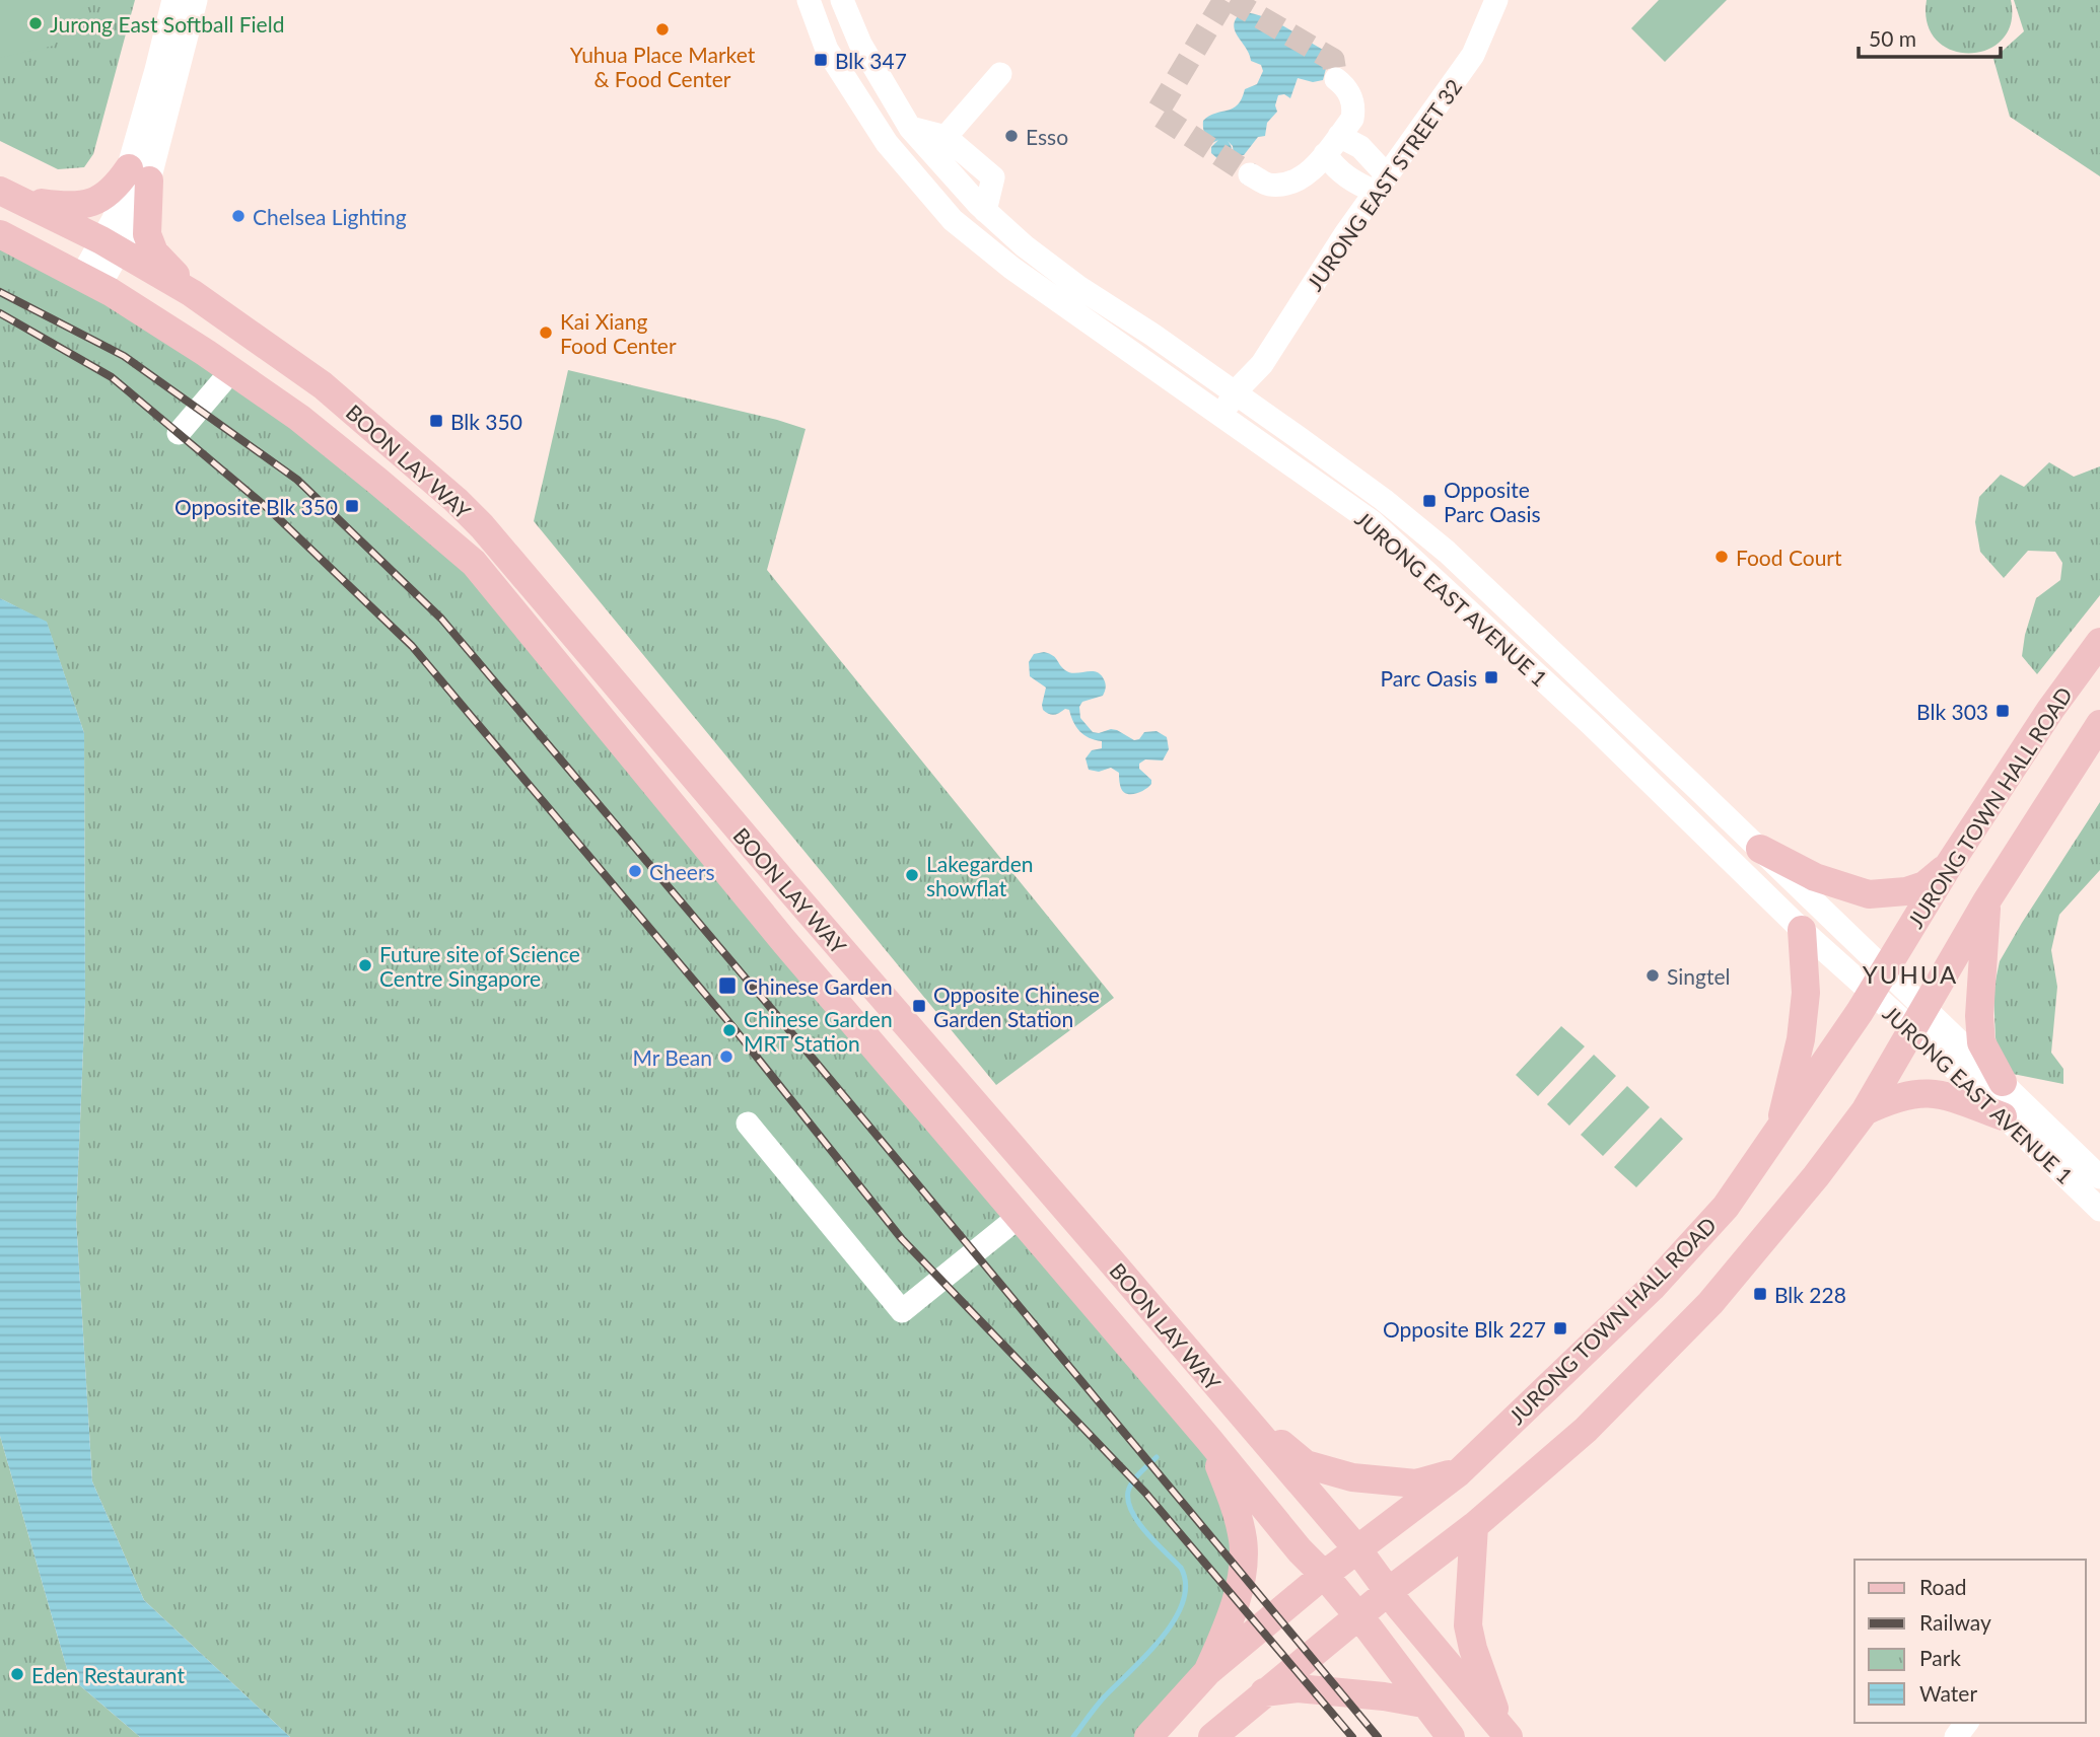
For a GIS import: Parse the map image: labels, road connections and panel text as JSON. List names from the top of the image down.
{
  "streets": {
    "main road": ["BOON LAY WAY", "JURONG TOWN HALL ROAD"],
    "street": ["JURONG EAST STREET 32", "JURONG EAST AVENUE 1"]
  },
  "crossings": [
    ["JURONG EAST STREET 32", "JURONG EAST AVENUE 1"],
    ["BOON LAY WAY", "JURONG TOWN HALL ROAD"],
    ["JURONG EAST AVENUE 1", "JURONG TOWN HALL ROAD"]
  ],
  "districts": ["YUHUA"],
  "places": {
    "other": [
      "Jurong East Softball Field",
      "Yuhua Place Market & Food Center",
      "Esso",
      "Chelsea Lighting",
      "Kai Xiang Food Center",
      "Food Court",
      "Cheers",
      "Lakegarden showflat",
      "Future site of Science Centre Singapore",
      "Singtel",
      "Chinese Garden MRT Station",
      "Mr Bean",
      "Eden Restaurant"
    ],
    "transit": [
      "Blk 347",
      "Blk 350",
      "Opposite Parc Oasis",
      "Opposite Blk 350",
      "Parc Oasis",
      "Blk 303",
      "Chinese Garden",
      "Opposite Chinese Garden Station",
      "Blk 228",
      "Opposite Blk 227"
    ]
  },
  "legend": [
    "Road",
    "Railway",
    "Park",
    "Water"
  ],
  "scale_bar": "50 m"
}
